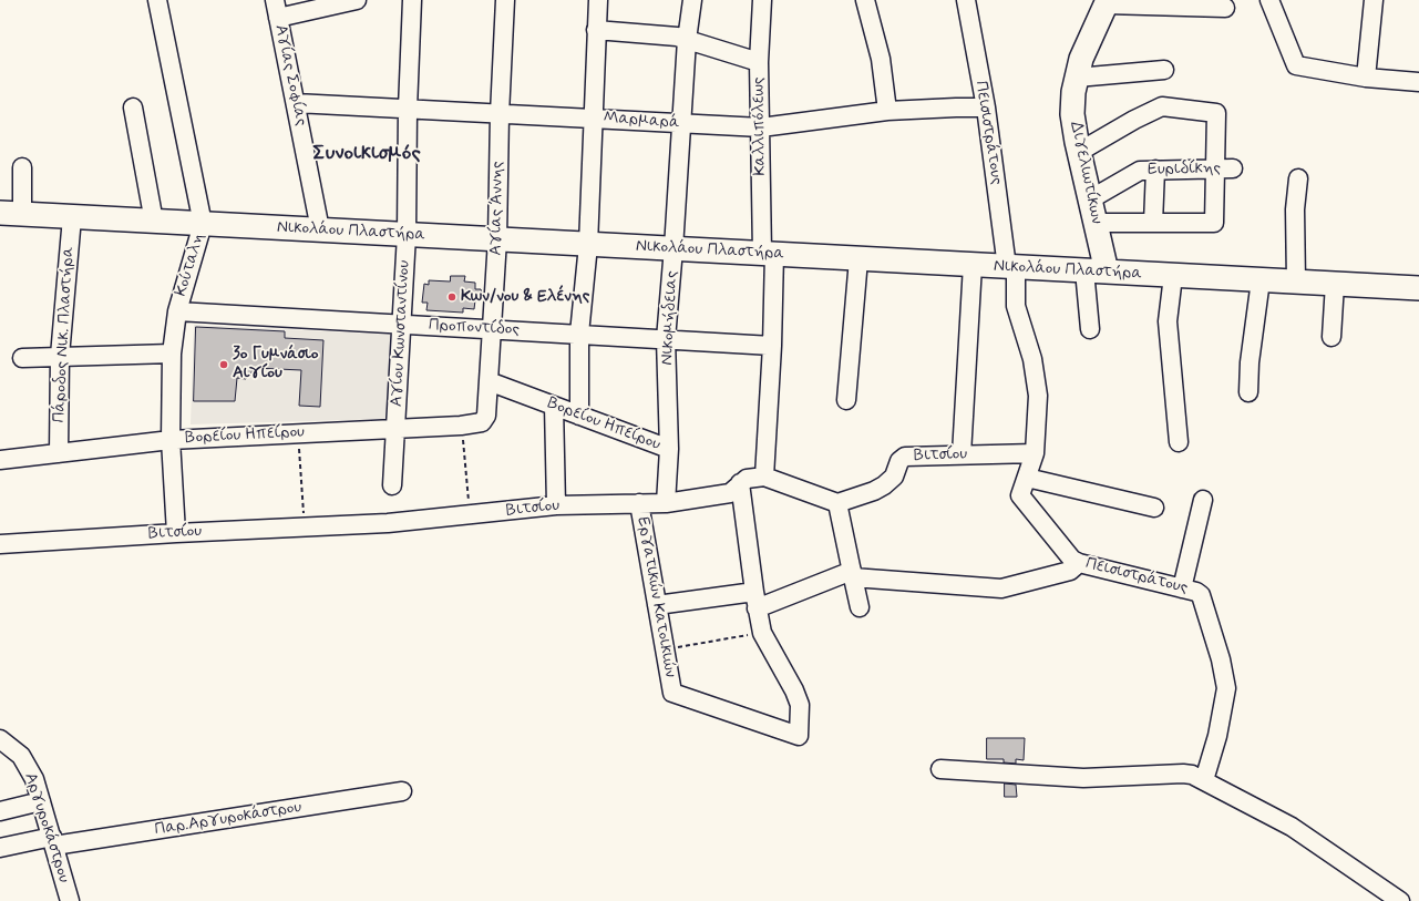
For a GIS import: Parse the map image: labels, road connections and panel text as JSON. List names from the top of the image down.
{
  "streets": {
    "main road": ["Διγελιωτίκων", "Νικολάου Πλαστήρα"],
    "street": [
      "Αγίας Σοφίας",
      "Μαρμαρά",
      "Καλλιπόλεως",
      "Πεισιστράτους",
      "Ευριδίκης",
      "Αγίας Άννης",
      "Κούταλη",
      "Νικομήδειας",
      "Προποντίδος",
      "Αγίου Κωνσταντίνου",
      "Πάροδος Νικ. Πλαστήρα",
      "Βορείου Ηπείρου",
      "Βιτσίου",
      "Εργατικών Κατοικιών",
      "Παρ.Αργυροκάστρου",
      "Αργυροκάστρου"
    ]
  },
  "crossings": [
    ["Αγίας Σοφίας", "Μαρμαρά"],
    ["Αγίας Σοφίας", "Νικολάου Πλαστήρα"],
    ["Μαρμαρά", "Καλλιπόλεως"],
    ["Μαρμαρά", "Πεισιστράτους"],
    ["Μαρμαρά", "Αγίας Άννης"],
    ["Μαρμαρά", "Νικομήδειας"],
    ["Μαρμαρά", "Αγίου Κωνσταντίνου"],
    ["Καλλιπόλεως", "Νικολάου Πλαστήρα"],
    ["Καλλιπόλεως", "Προποντίδος"],
    ["Καλλιπόλεως", "Βιτσίου"],
    ["Πεισιστράτους", "Νικολάου Πλαστήρα"],
    ["Πεισιστράτους", "Βιτσίου"],
    ["Ευριδίκης", "Διγελιωτίκων"],
    ["Διγελιωτίκων", "Νικολάου Πλαστήρα"],
    ["Αγίας Άννης", "Νικολάου Πλαστήρα"],
    ["Αγίας Άννης", "Προποντίδος"],
    ["Αγίας Άννης", "Βορείου Ηπείρου"],
    ["Νικολάου Πλαστήρα", "Κούταλη"],
    ["Νικολάου Πλαστήρα", "Νικομήδειας"],
    ["Νικολάου Πλαστήρα", "Αγίου Κωνσταντίνου"],
    ["Νικολάου Πλαστήρα", "Πάροδος Νικ. Πλαστήρα"],
    ["Κούταλη", "Προποντίδος"],
    ["Κούταλη", "Βορείου Ηπείρου"],
    ["Κούταλη", "Βιτσίου"],
    ["Νικομήδειας", "Προποντίδος"],
    ["Νικομήδειας", "Βορείου Ηπείρου"],
    ["Νικομήδειας", "Βιτσίου"],
    ["Προποντίδος", "Αγίου Κωνσταντίνου"],
    ["Αγίου Κωνσταντίνου", "Βορείου Ηπείρου"],
    ["Πάροδος Νικ. Πλαστήρα", "Βορείου Ηπείρου"],
    ["Βιτσίου", "Εργατικών Κατοικιών"],
    ["Παρ.Αργυροκάστρου", "Αργυροκάστρου"]
  ],
  "districts": ["Συνοικισμός"],
  "places": ["Κων/νου & Ελένης", "3ο Γυμνάσιο Αιγίου"]
}
